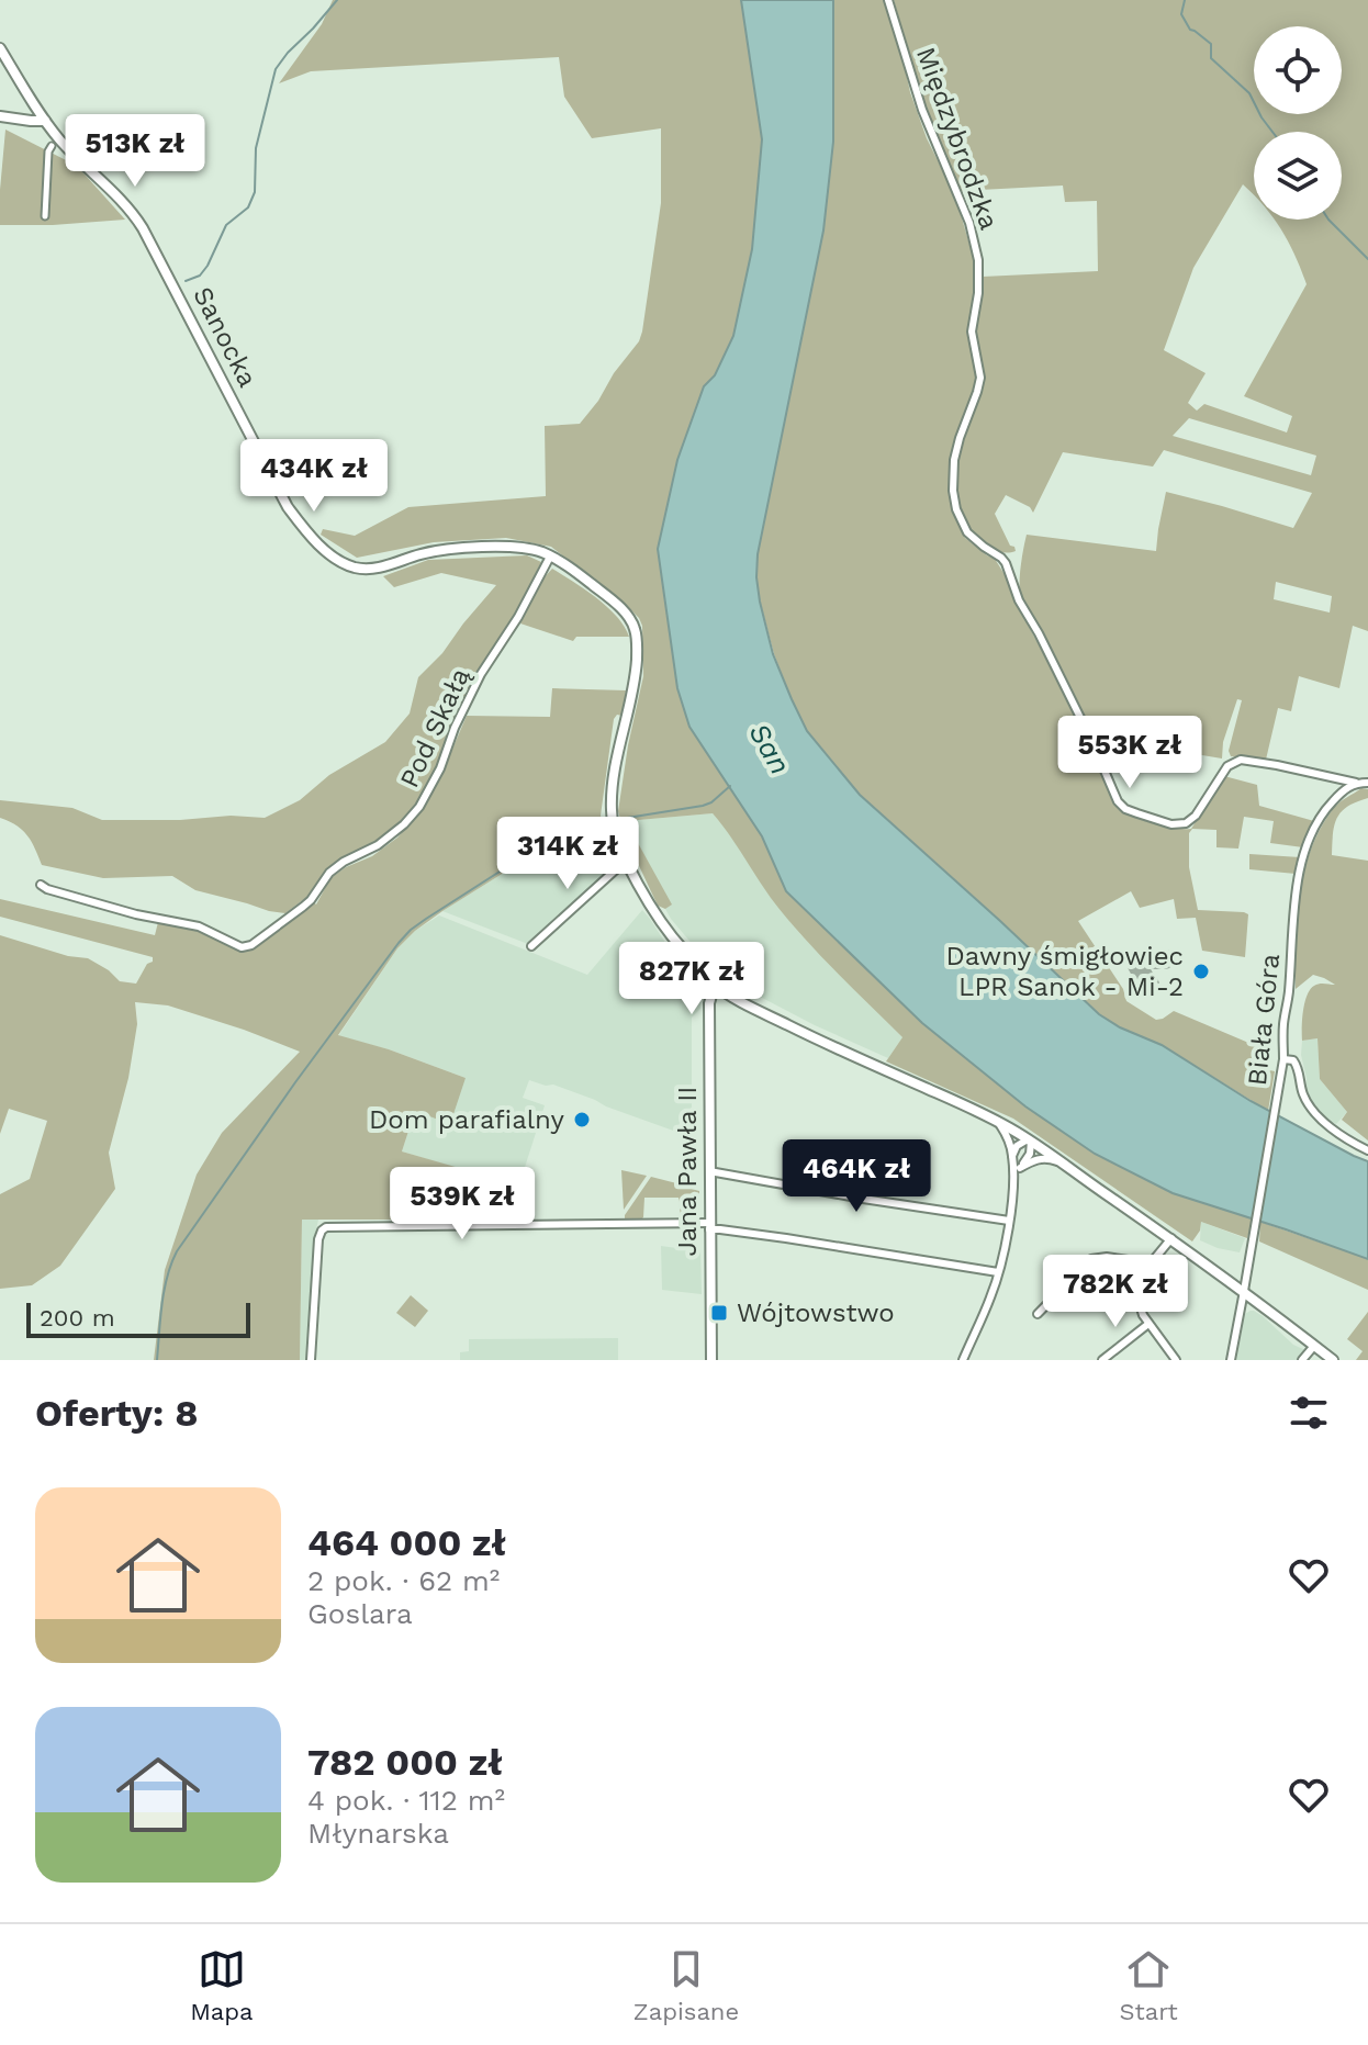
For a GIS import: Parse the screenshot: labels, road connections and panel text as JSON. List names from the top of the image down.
{
  "streets": {
    "street": [
      "Międzybrodzka",
      "Sanocka",
      "Pod Skałą",
      "Biała Góra",
      "Jana Pawła II"
    ]
  },
  "crossings": [
    ["Międzybrodzka", "Biała Góra"],
    ["Sanocka", "Pod Skałą"]
  ],
  "water": ["San"],
  "places": {
    "other": ["Dawny śmigłowiec LPR Sanok - Mi-2", "Dom parafialny"],
    "transit": ["Wójtowstwo"]
  },
  "scale_bar": "200 m",
  "page": {
    "price": [
      "513K zł",
      "434K zł",
      "553K zł",
      "314K zł",
      "827K zł",
      "464K zł",
      "539K zł",
      "782K zł"
    ],
    "scale": "200 m",
    "heading": "Oferty: 8",
    "list": [
      {
        "name": "464 000 zł",
        "note": "2 pok. · 62 m² · Goslara"
      },
      {
        "name": "782 000 zł",
        "note": "4 pok. · 112 m² · Młynarska"
      }
    ],
    "tabs": ["Mapa", "Zapisane", "Start"]
  }
}
